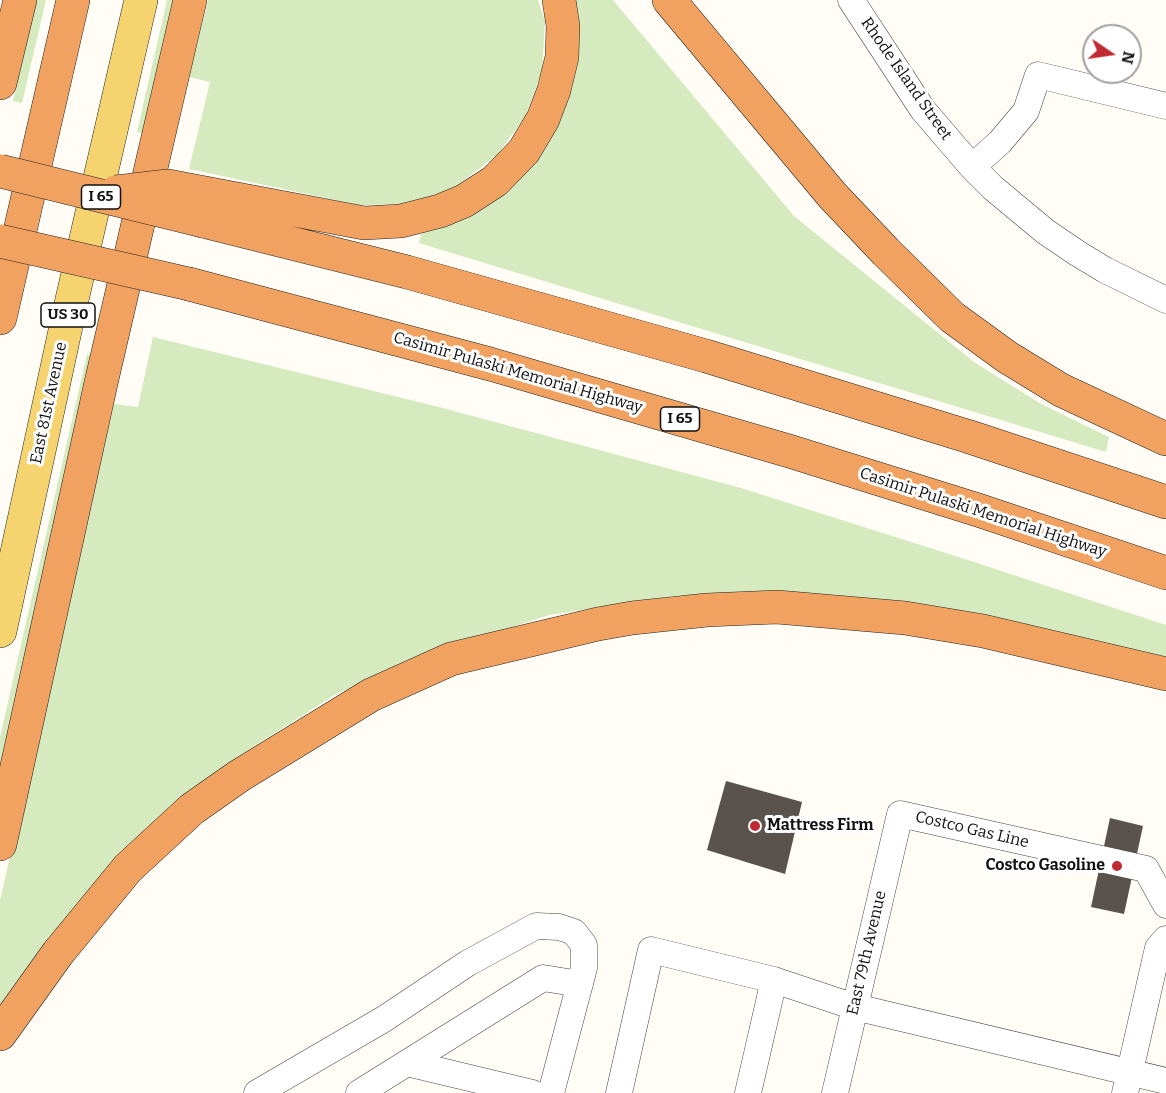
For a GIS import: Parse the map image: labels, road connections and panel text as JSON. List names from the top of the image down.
{
  "streets": {
    "highway": ["I 65", "Casimir Pulaski Memorial Highway"],
    "main road": ["US 30", "East 81st Avenue"],
    "street": ["Rhode Island Street", "Costco Gas Line", "East 79th Avenue"]
  },
  "crossings": [
    ["Costco Gas Line", "East 79th Avenue"]
  ],
  "places": ["Mattress Firm", "Costco Gasoline"],
  "north": "right"
}
